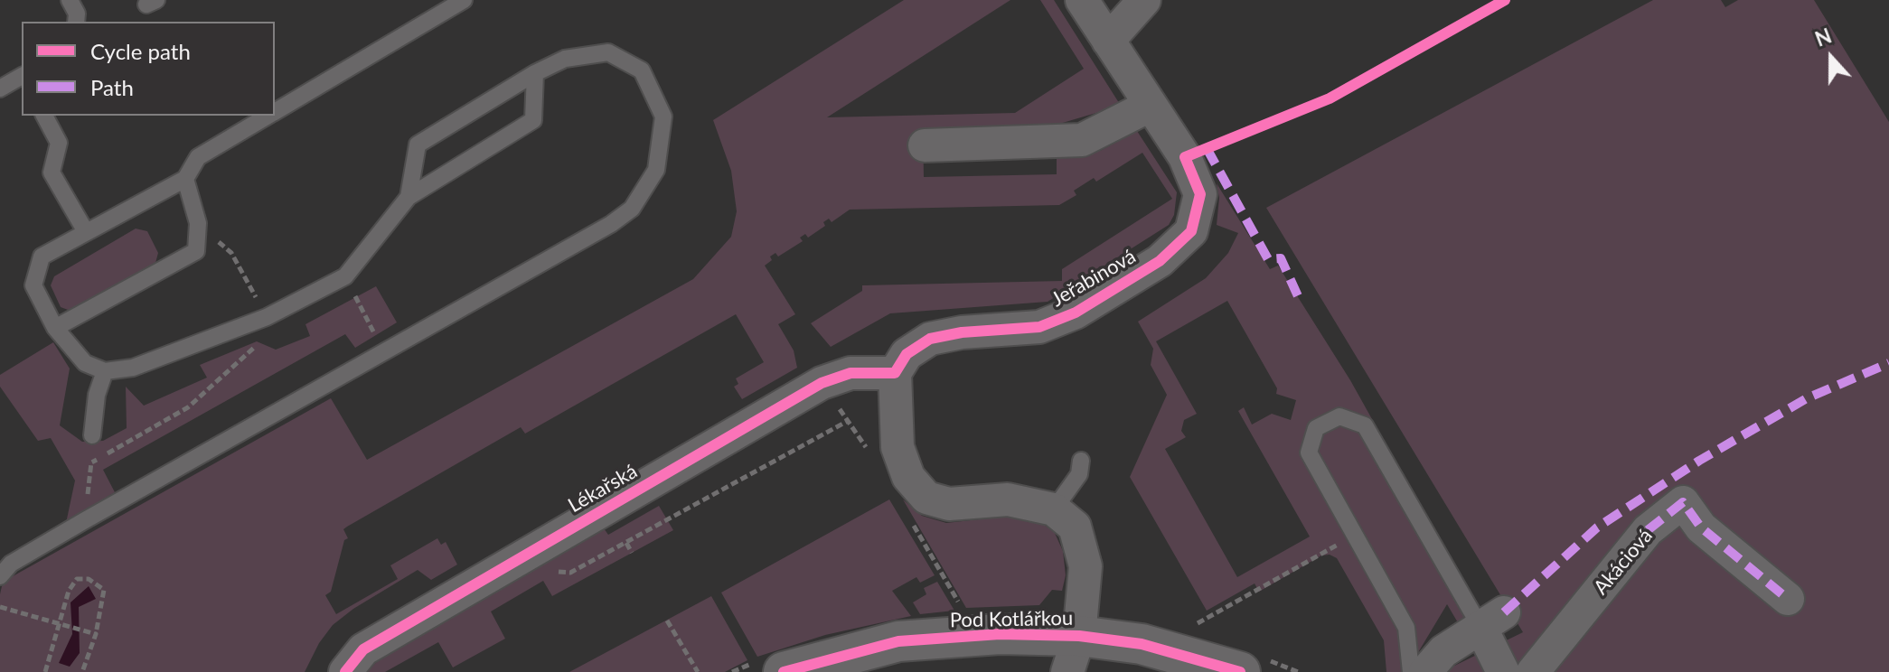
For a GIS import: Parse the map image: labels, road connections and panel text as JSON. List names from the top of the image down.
{
  "streets": {
    "street": [
      "Jeřabinová",
      "Lékařská",
      "Akáciová",
      "Pod Kotlářkou"
    ]
  },
  "crossings": [
    ["Jeřabinová", "Lékařská"]
  ],
  "legend": ["Cycle path", "Path"],
  "north": "top"
}
